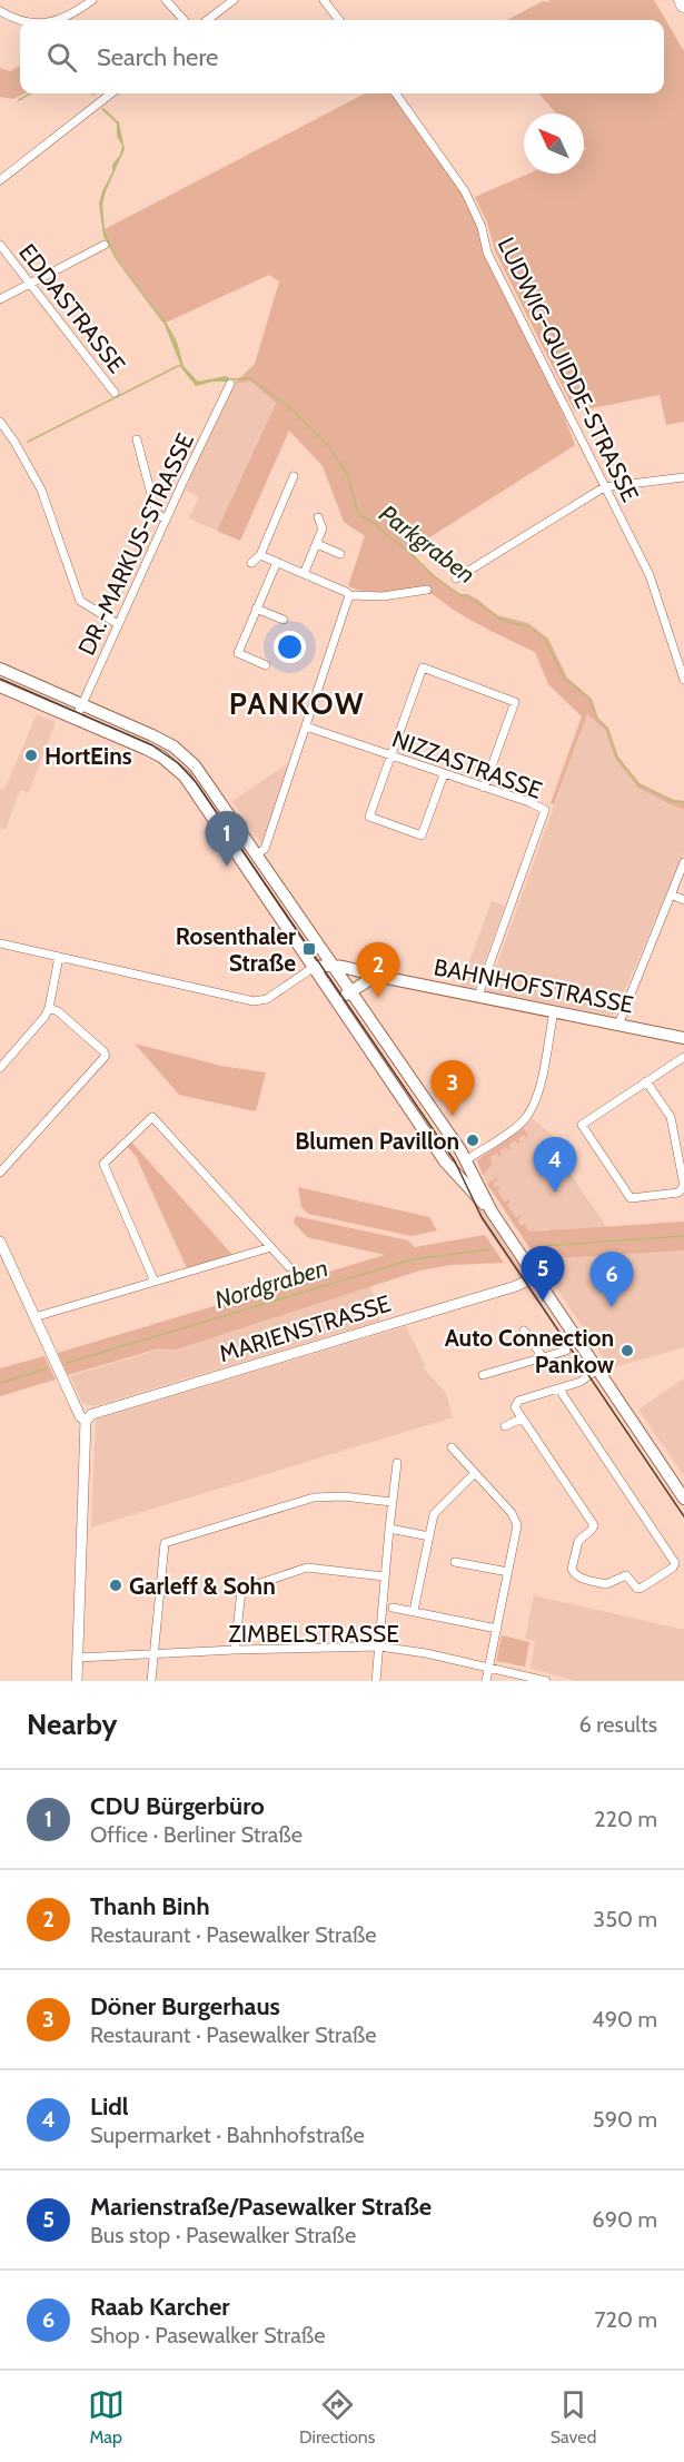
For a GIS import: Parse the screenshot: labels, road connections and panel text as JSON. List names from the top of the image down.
{
  "streets": {
    "main road": ["BAHNHOFSTRASSE"],
    "street": [
      "EDDASTRASSE",
      "LUDWIG-QUIDDE-STRASSE",
      "DR.-MARKUS-STRASSE",
      "NIZZASTRASSE",
      "MARIENSTRASSE",
      "ZIMBELSTRASSE"
    ]
  },
  "crossings": [
    ["NIZZASTRASSE", "BAHNHOFSTRASSE"]
  ],
  "districts": ["PANKOW"],
  "water": ["Parkgraben", "Nordgraben"],
  "places": {
    "other": [
      "HortEins",
      "Blumen Pavillon",
      "Auto Connection Pankow",
      "Garleff & Sohn"
    ],
    "transit": ["Rosenthaler Straße"]
  },
  "north": "top left",
  "page": {
    "search": "Search here",
    "pins": [
      "1",
      "2",
      "3",
      "4",
      "5",
      "6"
    ],
    "heading": ["Nearby", "6 results"],
    "list": [
      {
        "mark": "1",
        "name": "CDU Bürgerbüro",
        "note": "Office · Berliner Straße",
        "value": "220 m"
      },
      {
        "mark": "2",
        "name": "Thanh Binh",
        "note": "Restaurant · Pasewalker Straße",
        "value": "350 m"
      },
      {
        "mark": "3",
        "name": "Döner Burgerhaus",
        "note": "Restaurant · Pasewalker Straße",
        "value": "490 m"
      },
      {
        "mark": "4",
        "name": "Lidl",
        "note": "Supermarket · Bahnhofstraße",
        "value": "590 m"
      },
      {
        "mark": "5",
        "name": "Marienstraße/Pasewalker Straße",
        "note": "Bus stop · Pasewalker Straße",
        "value": "690 m"
      },
      {
        "mark": "6",
        "name": "Raab Karcher",
        "note": "Shop · Pasewalker Straße",
        "value": "720 m"
      }
    ],
    "nav": ["Map", "Directions", "Saved"]
  }
}
